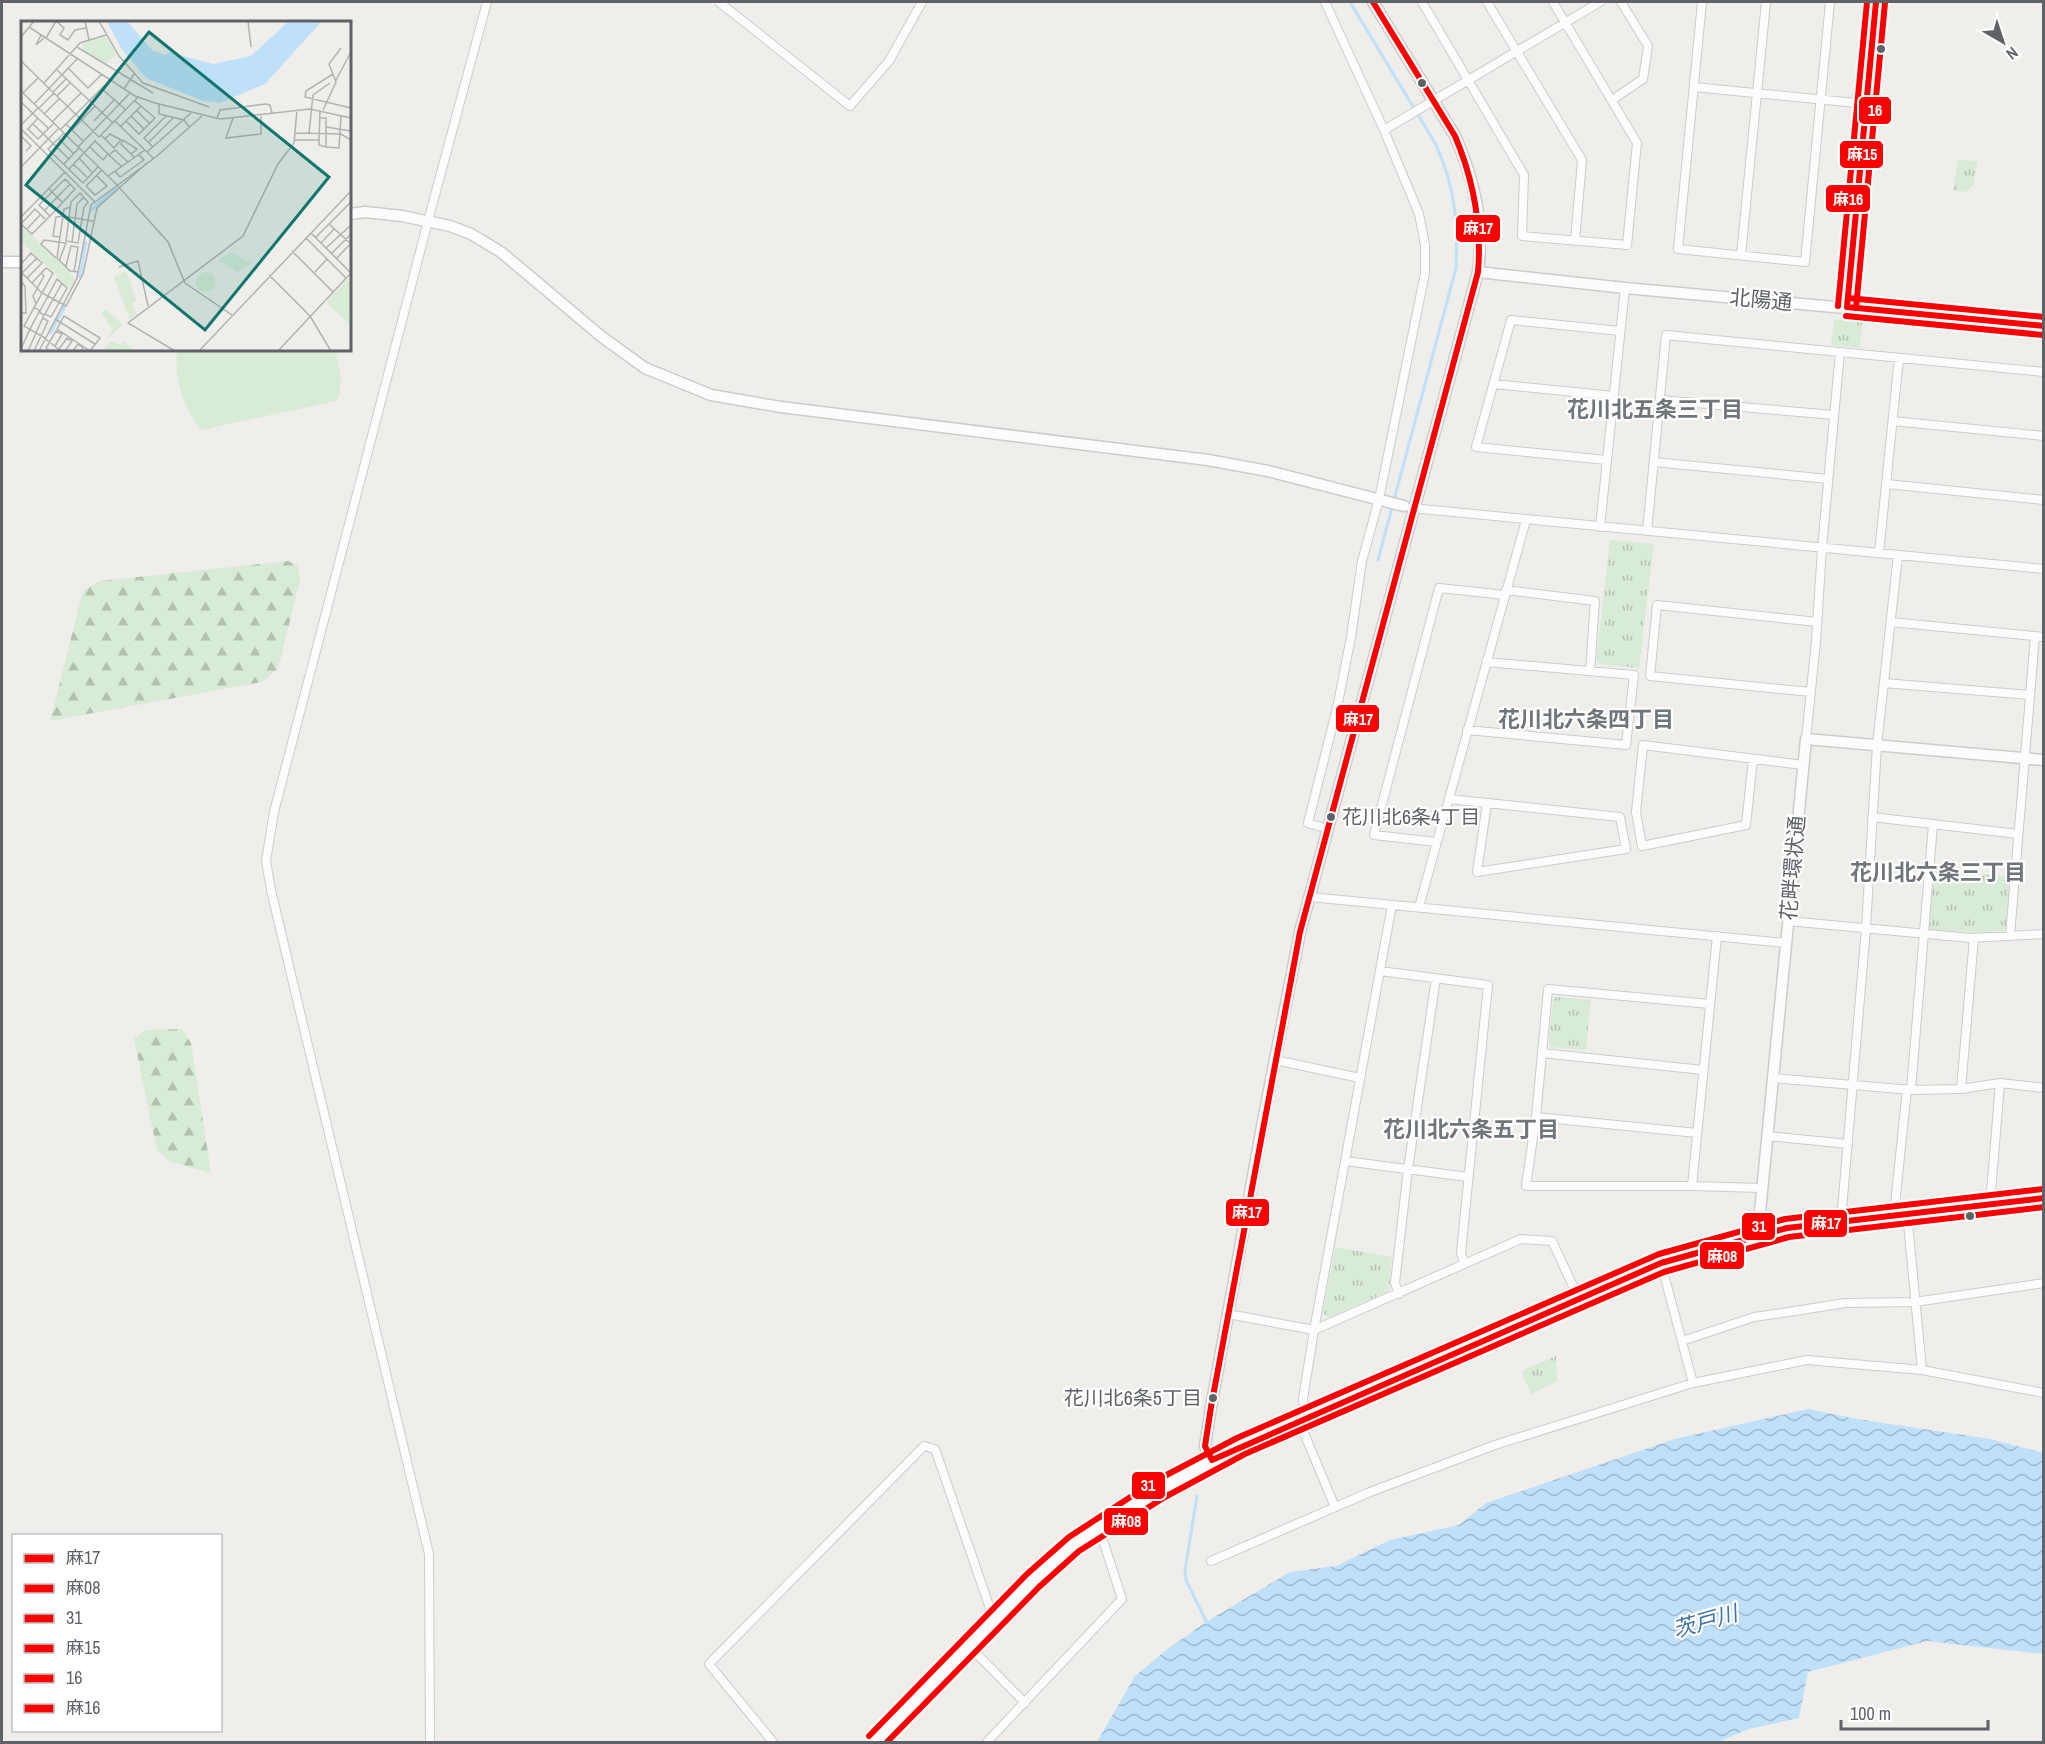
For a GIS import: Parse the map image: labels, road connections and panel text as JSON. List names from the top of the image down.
{
  "streets": {
    "street": ["北陽通", "花畔環状通"]
  },
  "districts": [
    "花川北五条三丁目",
    "花川北六条四丁目",
    "花川北六条三丁目",
    "花川北六条五丁目"
  ],
  "water": ["茨戸川"],
  "places": ["花川北6条4丁目", "花川北6条5丁目"],
  "lines": [
    "transit line 麻17",
    "transit line 麻15",
    "transit line 麻16",
    "transit line 16",
    "transit line 31",
    "transit line 麻08"
  ],
  "legend": [
    "麻17",
    "麻08",
    "31",
    "麻15",
    "16",
    "麻16"
  ],
  "scale_bar": "100 m",
  "north": "bottom right"
}
